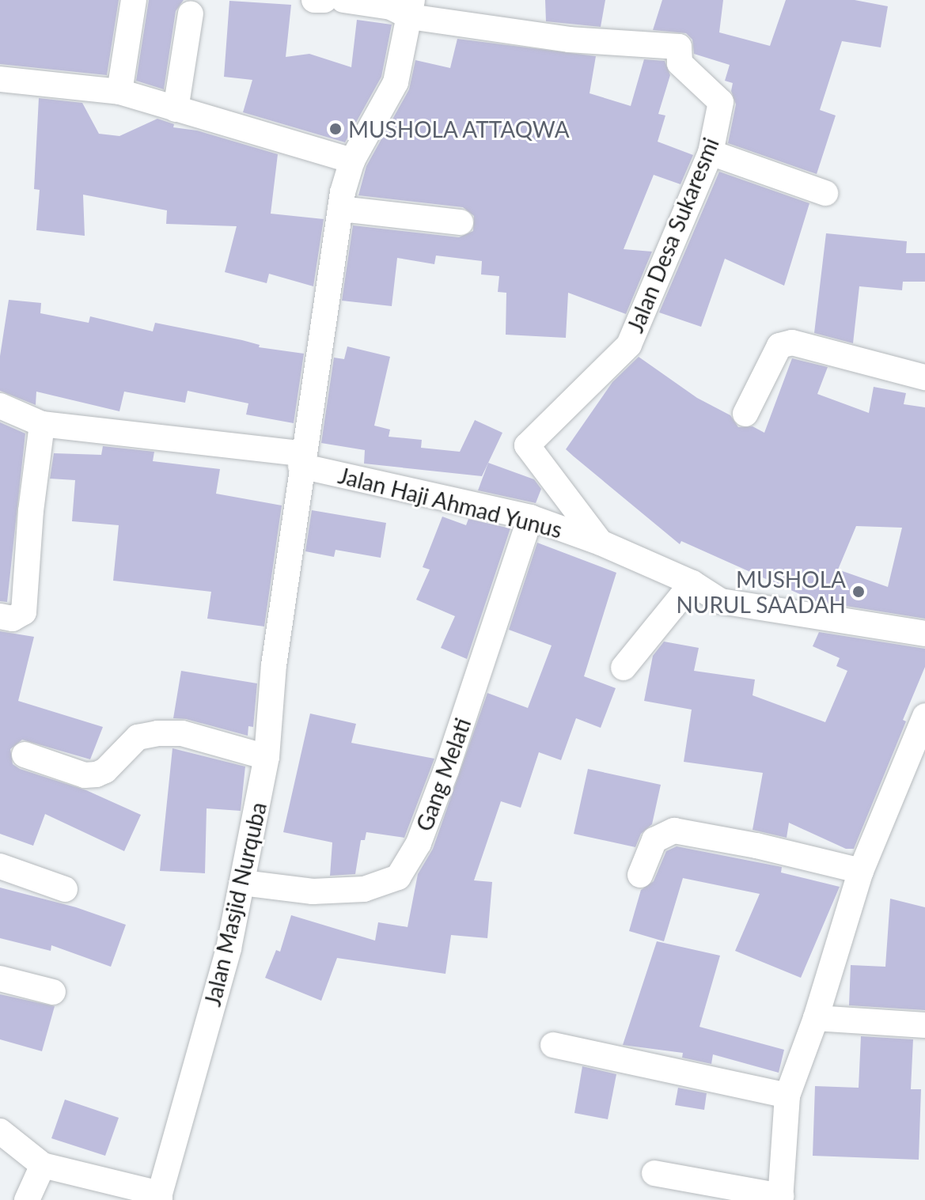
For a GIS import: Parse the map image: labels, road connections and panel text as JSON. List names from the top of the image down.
{
  "streets": {
    "street": [
      "Jalan Desa Sukaresmi",
      "Jalan Haji Ahmad Yunus",
      "Gang Melati",
      "Jalan Masjid Nurquba"
    ]
  },
  "crossings": [
    ["Jalan Desa Sukaresmi", "Jalan Haji Ahmad Yunus"],
    ["Jalan Haji Ahmad Yunus", "Gang Melati"],
    ["Jalan Haji Ahmad Yunus", "Jalan Masjid Nurquba"],
    ["Gang Melati", "Jalan Masjid Nurquba"]
  ],
  "places": ["MUSHOLA ATTAQWA", "MUSHOLA NURUL SAADAH"]
}
